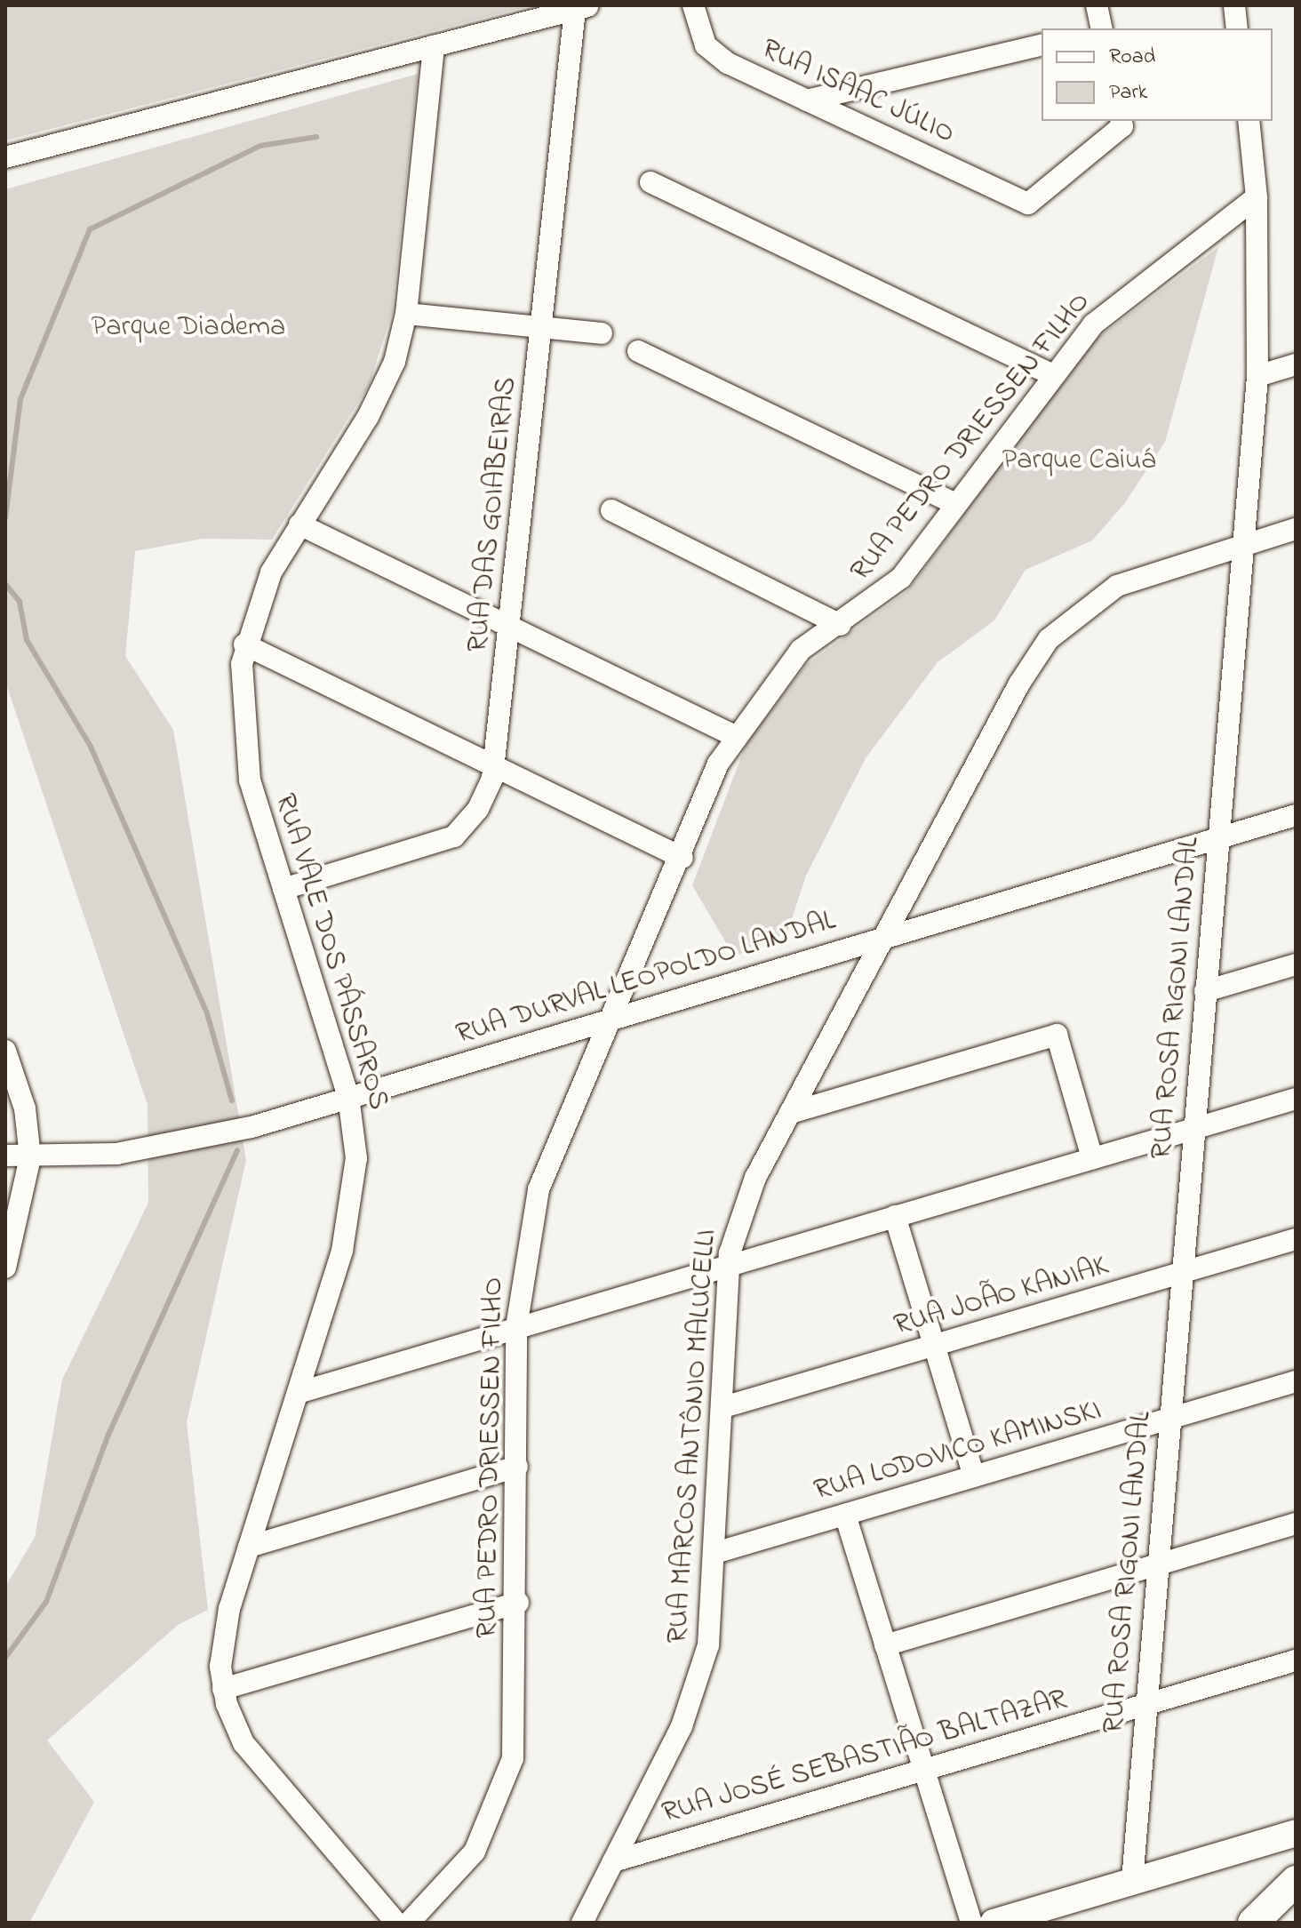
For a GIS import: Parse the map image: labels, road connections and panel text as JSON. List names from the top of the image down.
{
  "streets": {
    "street": [
      "RUA ISAAC JÚLIO",
      "RUA PEDRO DRIESSEN FILHO",
      "RUA DAS GOIABEIRAS",
      "RUA VALE DOS PÁSSAROS",
      "RUA DURVAL LEOPOLDO LANDAL",
      "RUA ROSA RIGONI LANDAL",
      "RUA JOÃO KANIAK",
      "RUA MARCOS ANTÔNIO MALUCELLI",
      "RUA LODOVICO KAMINSKI",
      "RUA JOSÉ SEBASTIÃO BALTAZAR"
    ]
  },
  "crossings": [
    ["RUA PEDRO DRIESSEN FILHO", "RUA DURVAL LEOPOLDO LANDAL"],
    ["RUA PEDRO DRIESSEN FILHO", "RUA ROSA RIGONI LANDAL"],
    ["RUA DAS GOIABEIRAS", "RUA VALE DOS PÁSSAROS"],
    ["RUA VALE DOS PÁSSAROS", "RUA DURVAL LEOPOLDO LANDAL"],
    ["RUA DURVAL LEOPOLDO LANDAL", "RUA ROSA RIGONI LANDAL"],
    ["RUA DURVAL LEOPOLDO LANDAL", "RUA MARCOS ANTÔNIO MALUCELLI"],
    ["RUA ROSA RIGONI LANDAL", "RUA JOÃO KANIAK"],
    ["RUA ROSA RIGONI LANDAL", "RUA MARCOS ANTÔNIO MALUCELLI"],
    ["RUA ROSA RIGONI LANDAL", "RUA LODOVICO KAMINSKI"],
    ["RUA ROSA RIGONI LANDAL", "RUA JOSÉ SEBASTIÃO BALTAZAR"],
    ["RUA JOÃO KANIAK", "RUA MARCOS ANTÔNIO MALUCELLI"],
    ["RUA MARCOS ANTÔNIO MALUCELLI", "RUA LODOVICO KAMINSKI"],
    ["RUA MARCOS ANTÔNIO MALUCELLI", "RUA JOSÉ SEBASTIÃO BALTAZAR"]
  ],
  "parks": ["Parque Diadema", "Parque Caiuá"],
  "legend": ["Road", "Park"]
}
